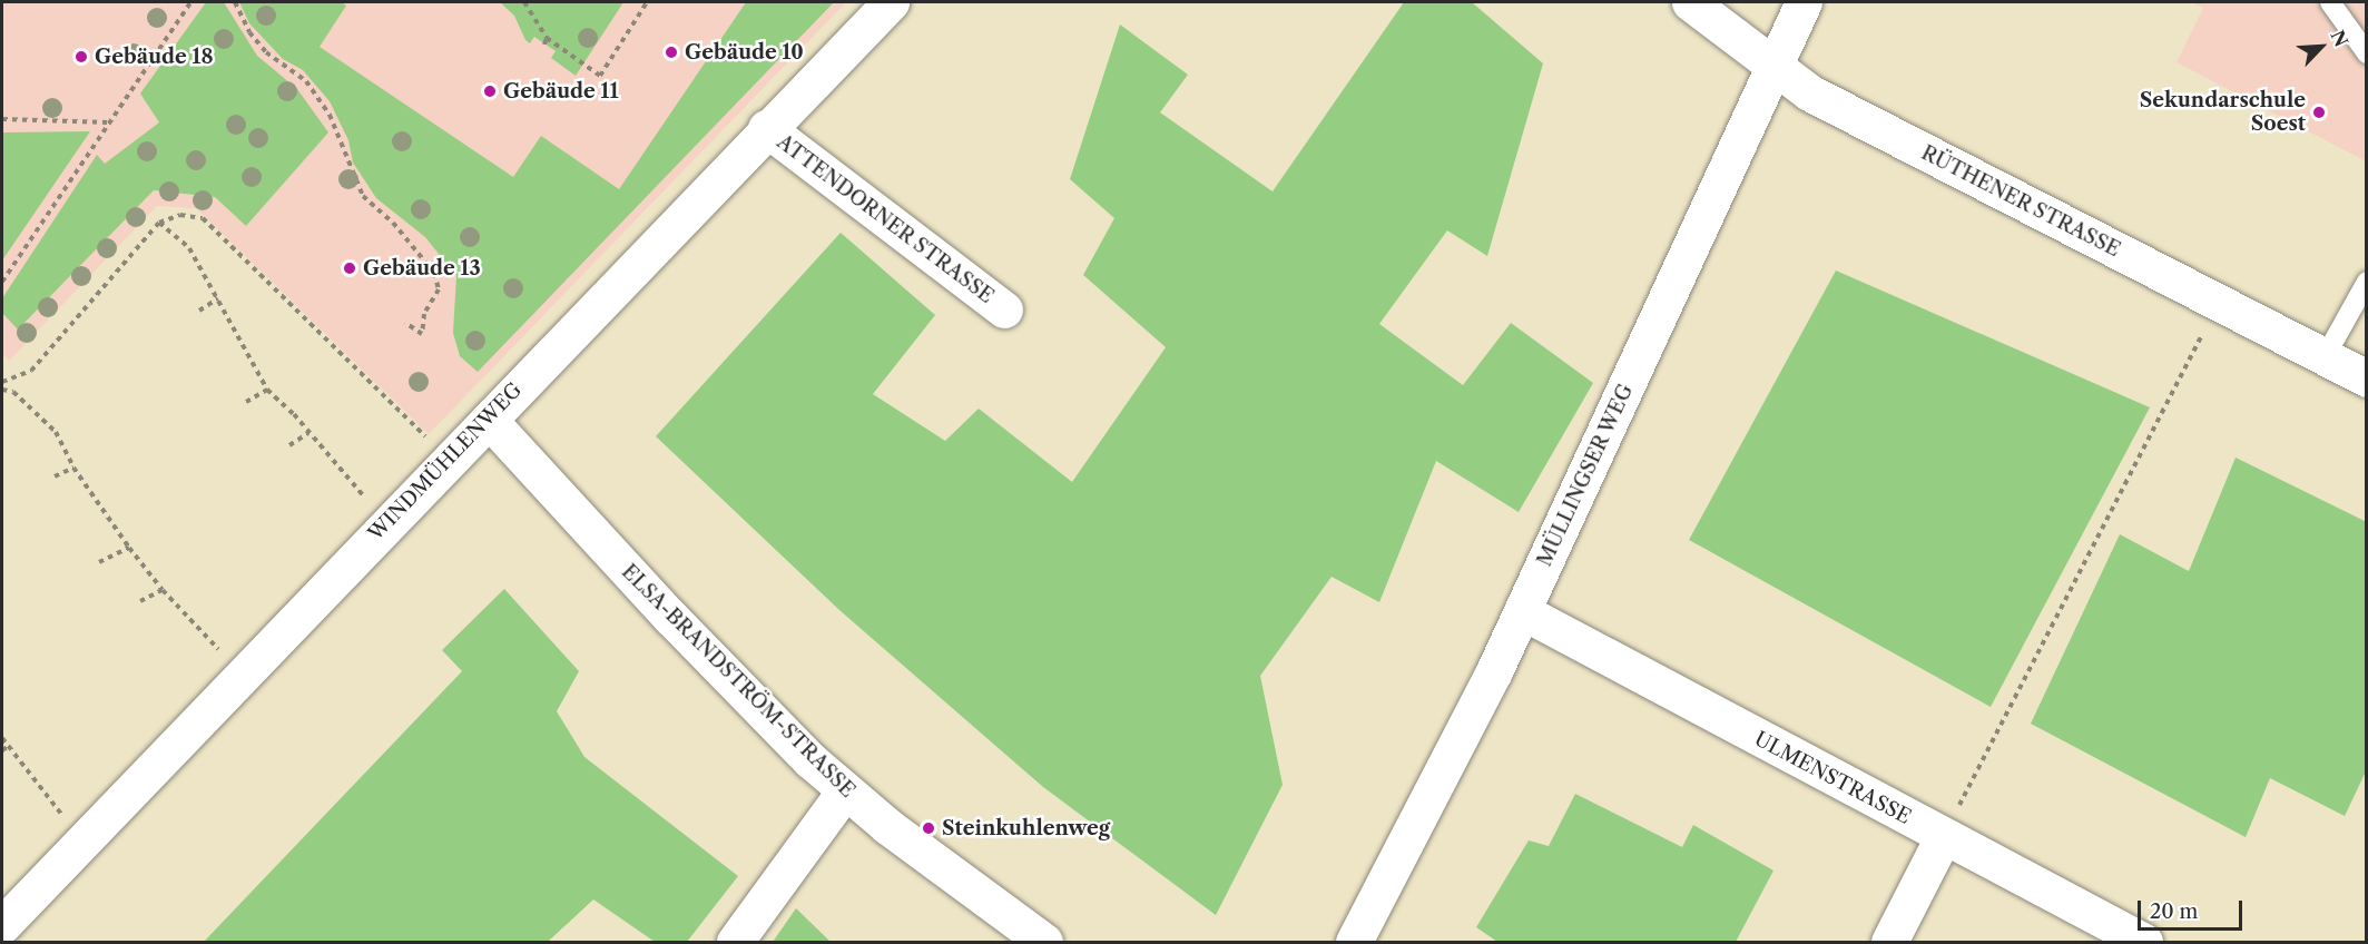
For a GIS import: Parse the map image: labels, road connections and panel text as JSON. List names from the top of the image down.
{
  "streets": {
    "street": [
      "RÜTHENER STRASSE",
      "ATTENDORNER STRASSE",
      "WINDMÜHLENWEG",
      "MÜLLINGSER WEG",
      "ELSA-BRANDSTRÖM-STRASSE",
      "ULMENSTRASSE"
    ]
  },
  "crossings": [
    ["RÜTHENER STRASSE", "MÜLLINGSER WEG"],
    ["ATTENDORNER STRASSE", "WINDMÜHLENWEG"],
    ["WINDMÜHLENWEG", "ELSA-BRANDSTRÖM-STRASSE"],
    ["MÜLLINGSER WEG", "ULMENSTRASSE"]
  ],
  "places": [
    "Gebäude 10",
    "Gebäude 18",
    "Gebäude 11",
    "Sekundarschule Soest",
    "Gebäude 13",
    "Steinkuhlenweg"
  ],
  "scale_bar": "20 m",
  "north": "top right"
}
